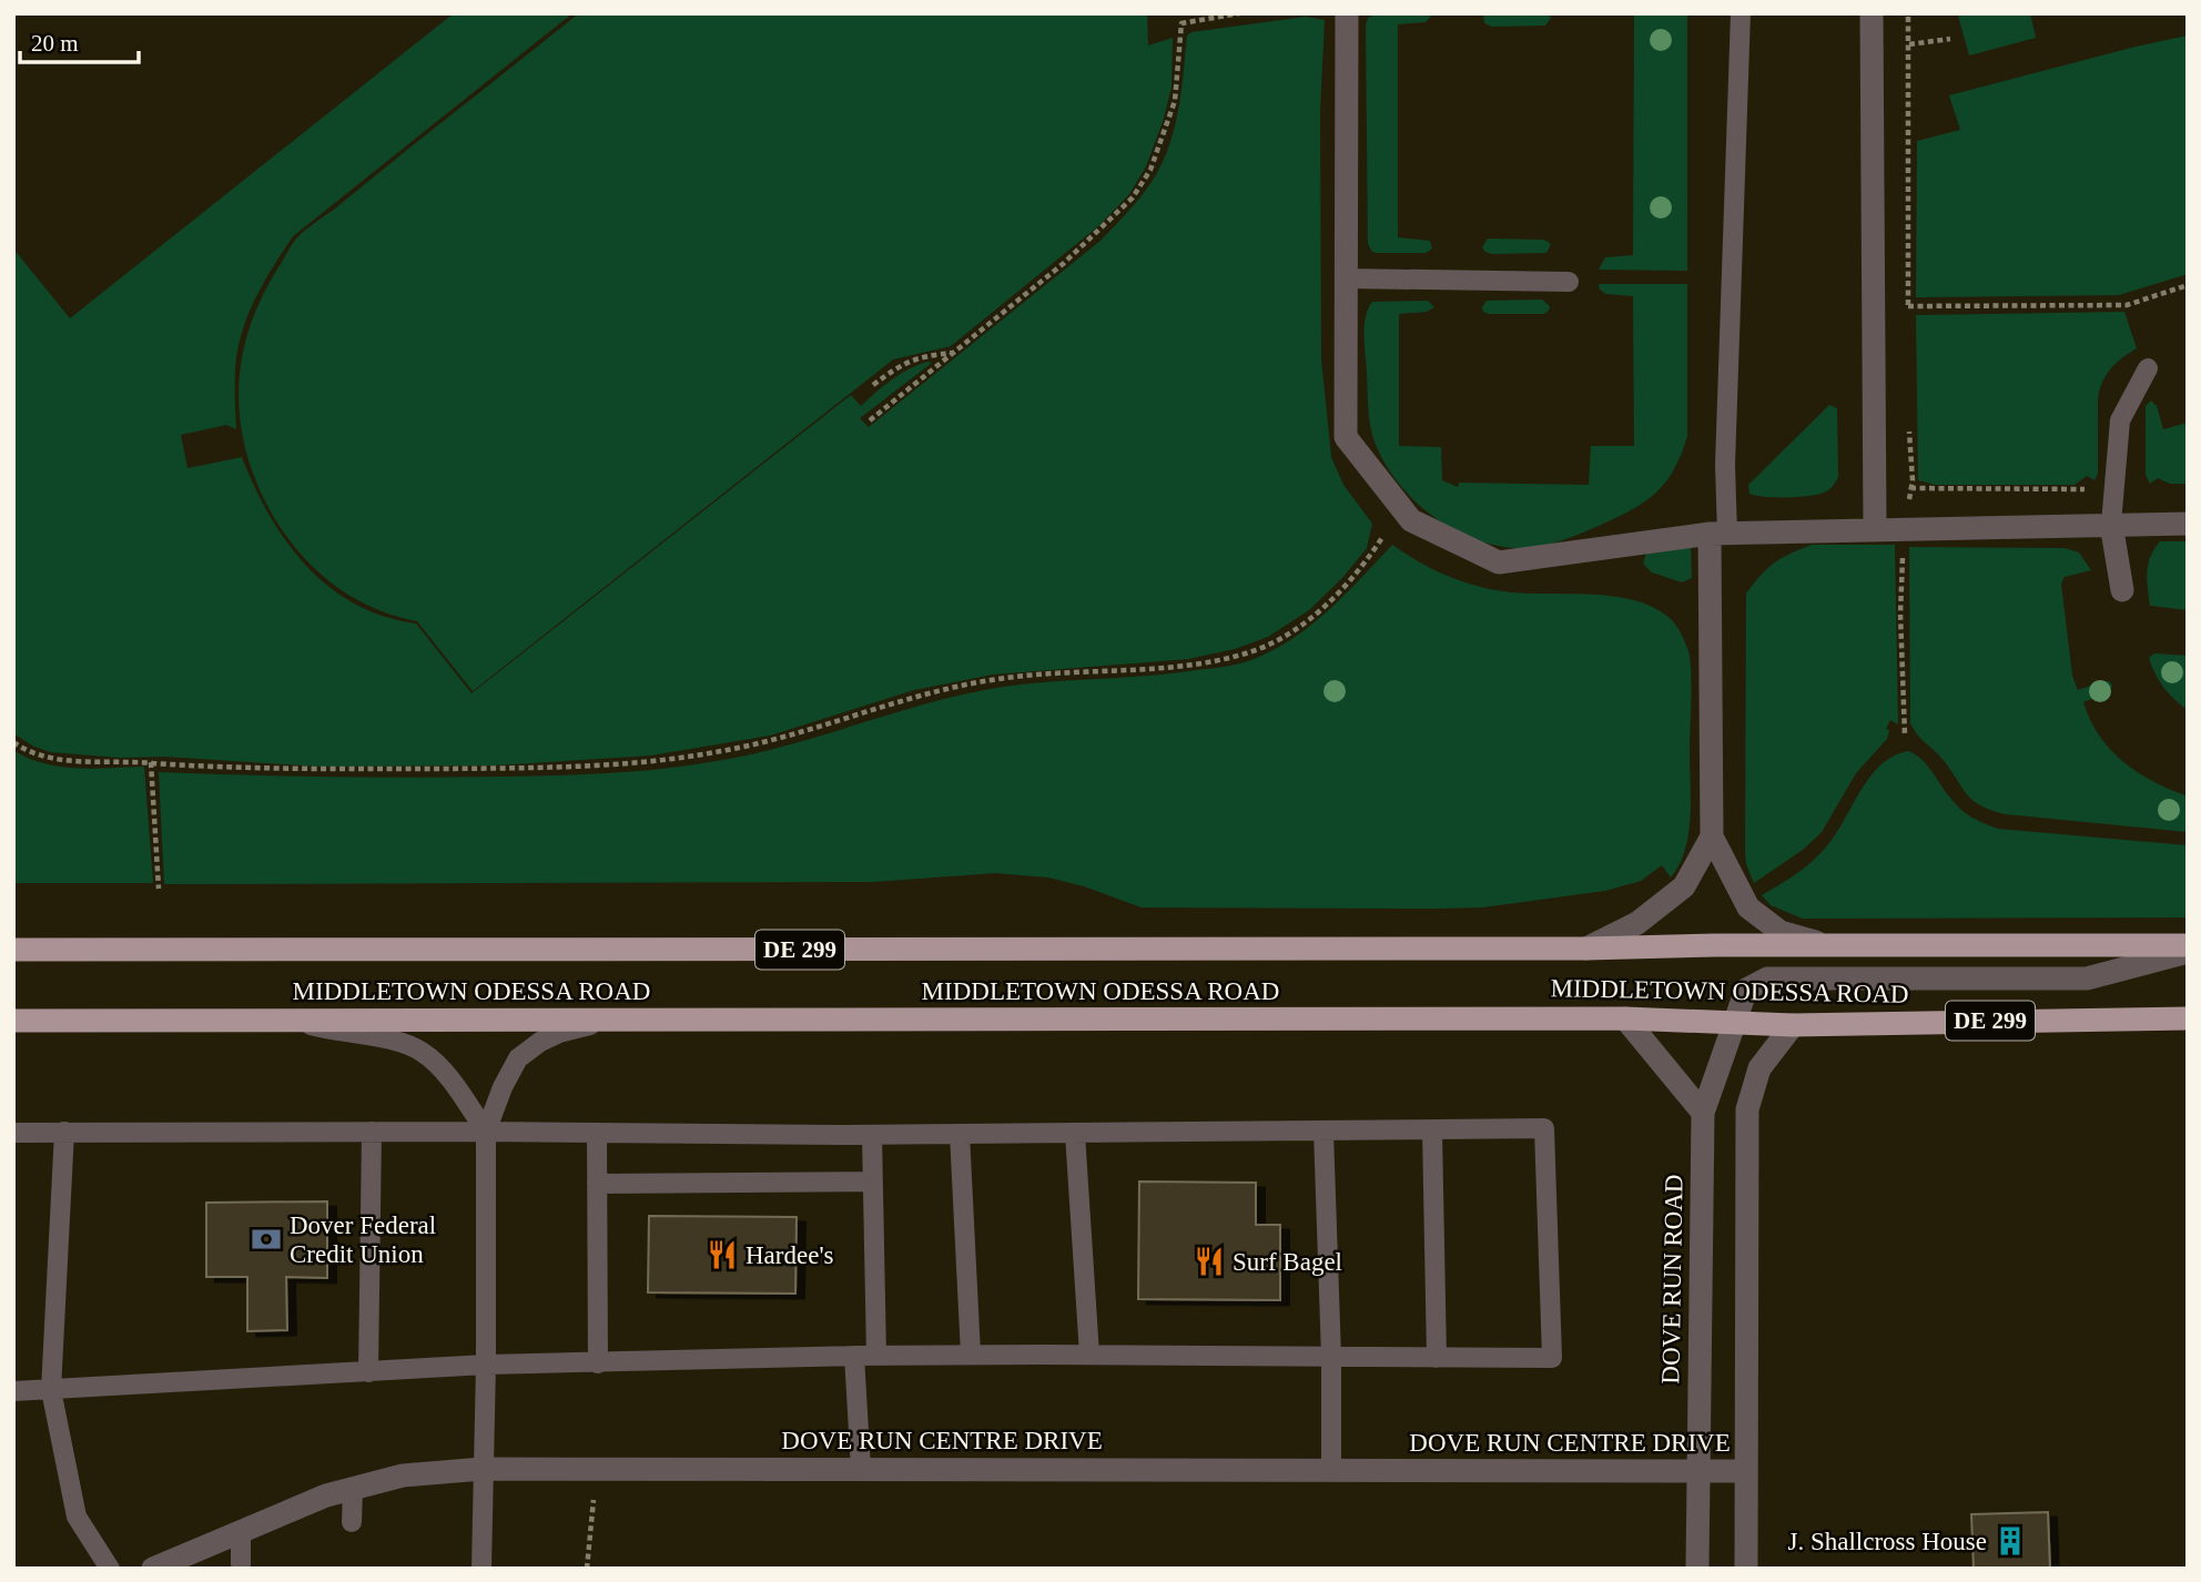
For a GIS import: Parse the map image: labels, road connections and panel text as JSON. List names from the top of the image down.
{
  "streets": {
    "main road": ["DE 299", "MIDDLETOWN ODESSA ROAD"],
    "street": ["DOVE RUN ROAD", "DOVE RUN CENTRE DRIVE"]
  },
  "crossings": [
    ["MIDDLETOWN ODESSA ROAD", "DOVE RUN ROAD"],
    ["DOVE RUN ROAD", "DOVE RUN CENTRE DRIVE"]
  ],
  "places": {
    "bank": ["Dover Federal Credit Union"],
    "restaurant": ["Hardee's", "Surf Bagel"],
    "building": ["J. Shallcross House"]
  },
  "scale_bar": "20 m"
}
